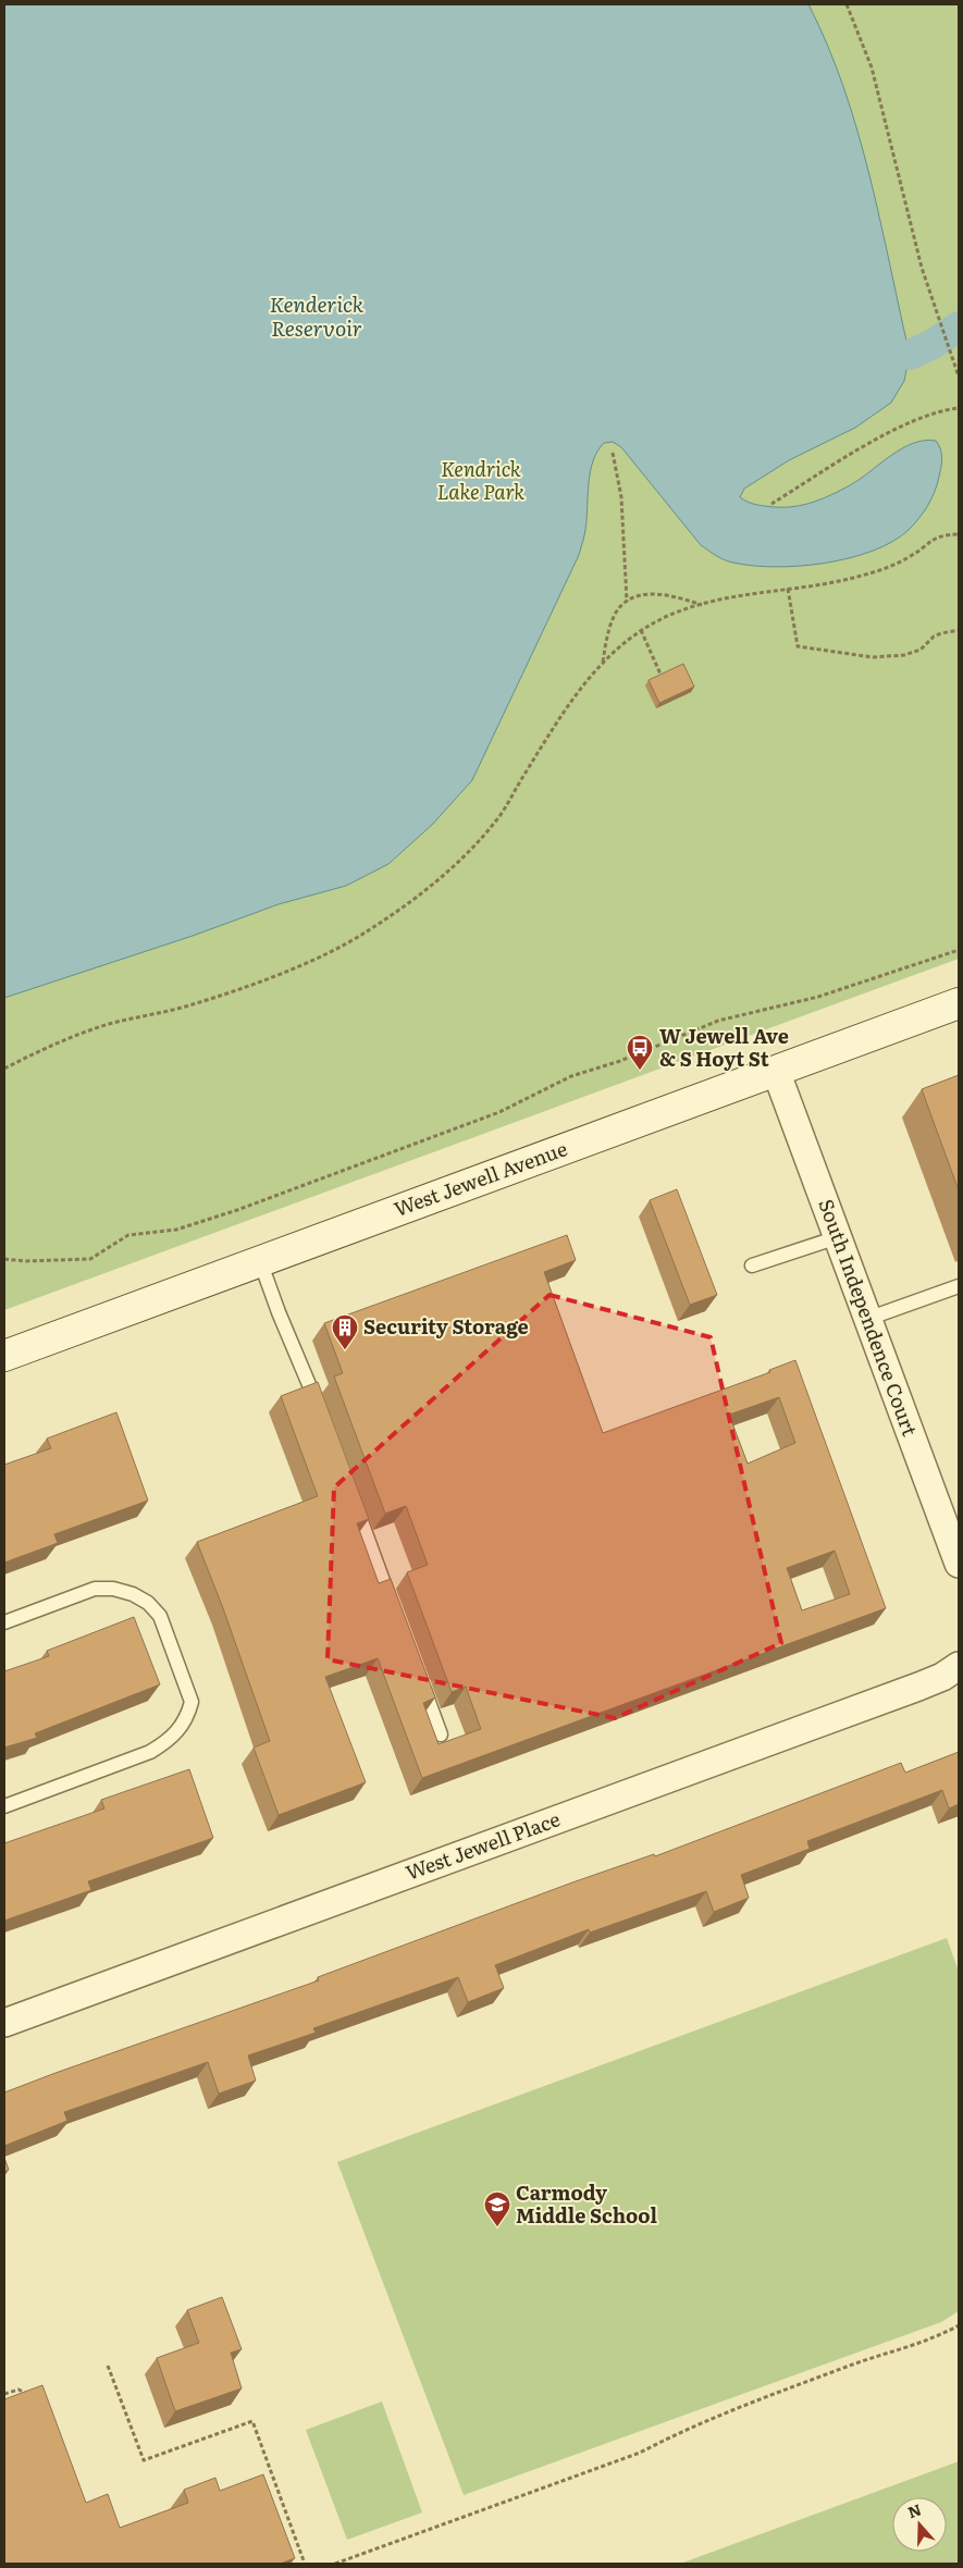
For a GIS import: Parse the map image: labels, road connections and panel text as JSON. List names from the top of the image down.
{
  "streets": {
    "main road": ["West Jewell Avenue"],
    "street": ["South Independence Court", "West Jewell Place"]
  },
  "crossings": [
    ["West Jewell Avenue", "South Independence Court"]
  ],
  "water": ["Kenderick Reservoir"],
  "parks": ["Kendrick Lake Park"],
  "places": {
    "bus stop": ["W Jewell Ave & S Hoyt St"],
    "building": ["Security Storage"],
    "school or university": ["Carmody Middle School"]
  },
  "north": "top"
}
